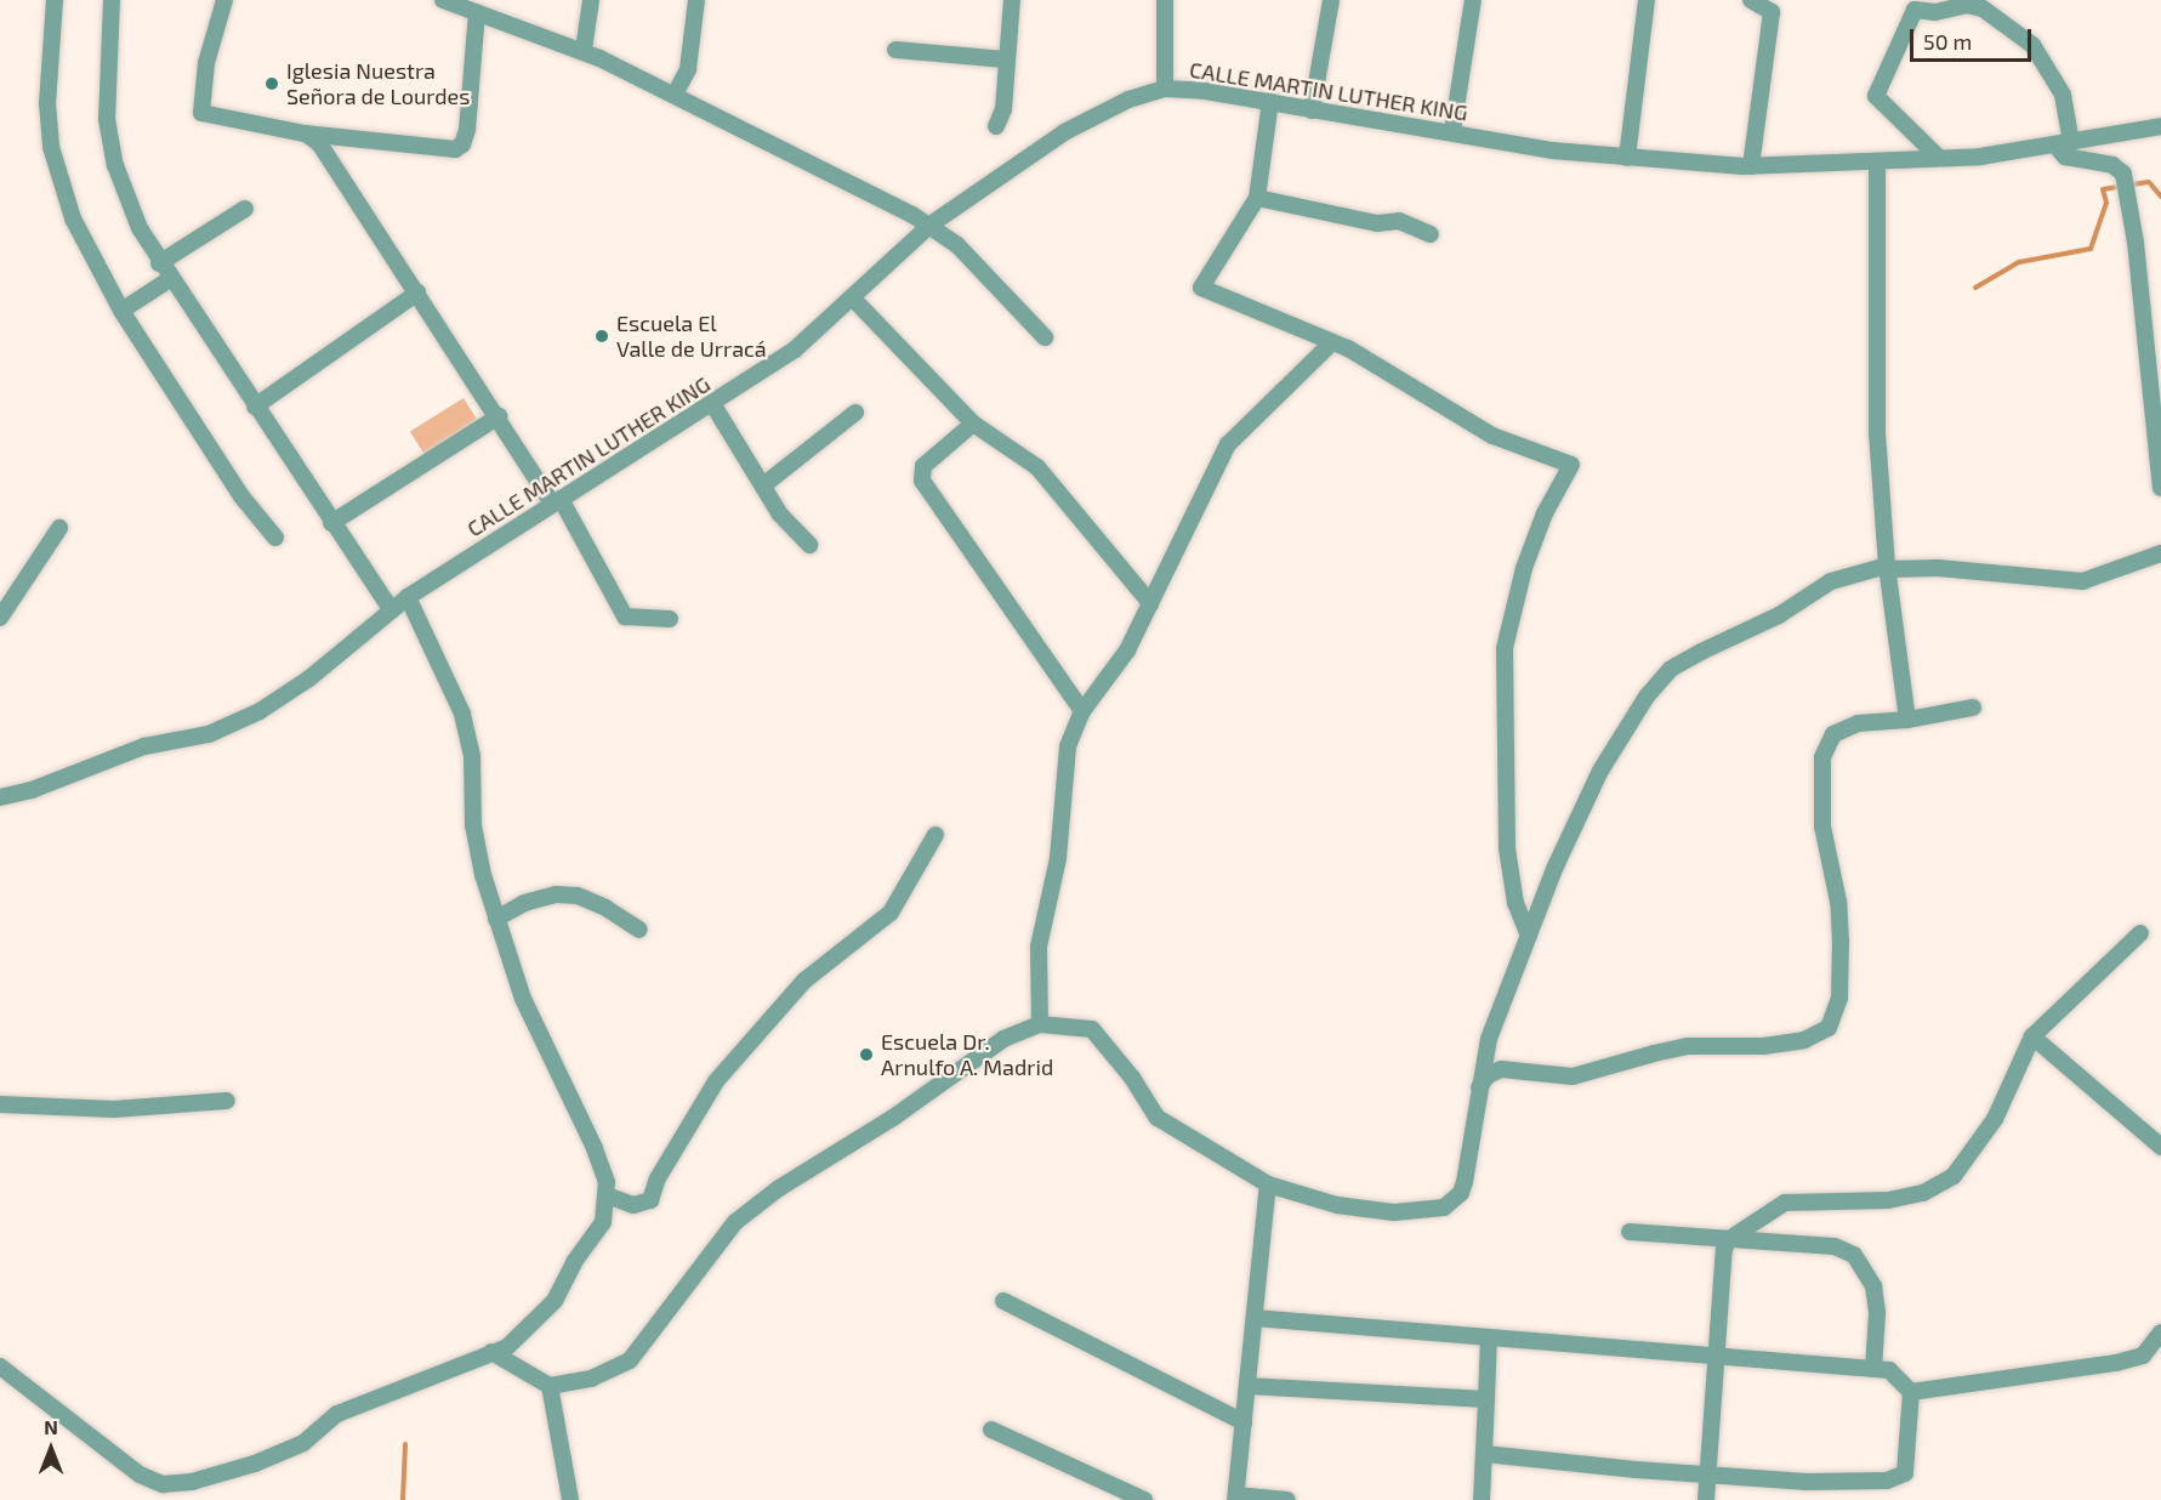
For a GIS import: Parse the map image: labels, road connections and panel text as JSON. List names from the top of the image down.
{
  "streets": {
    "street": ["CALLE MARTIN LUTHER KING"]
  },
  "places": ["Iglesia Nuestra Señora de Lourdes", "Escuela El Valle de Urracá", "Escuela Dr. Arnulfo A. Madrid"],
  "scale_bar": "50 m",
  "north": "top"
}
